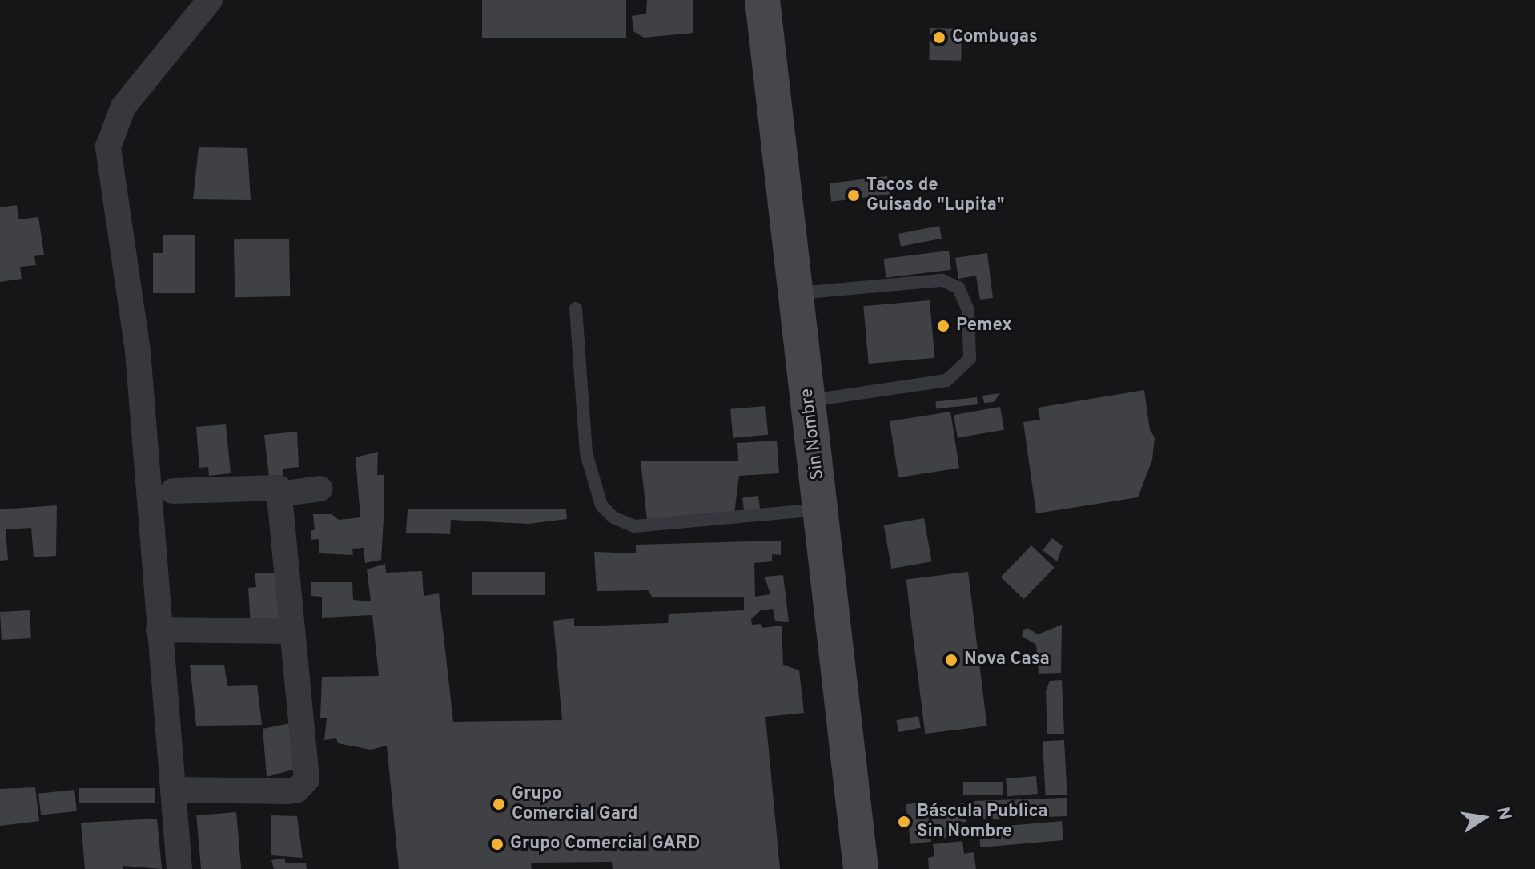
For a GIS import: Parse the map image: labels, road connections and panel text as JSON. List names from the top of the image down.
{
  "streets": {
    "main road": ["Sin Nombre"]
  },
  "places": [
    "Combugas",
    "Tacos de Guisado \"Lupita\"",
    "Pemex",
    "Nova Casa",
    "Grupo Comercial Gard",
    "Báscula Publica Sin Nombre",
    "Grupo Comercial GARD"
  ],
  "north": "right"
}
